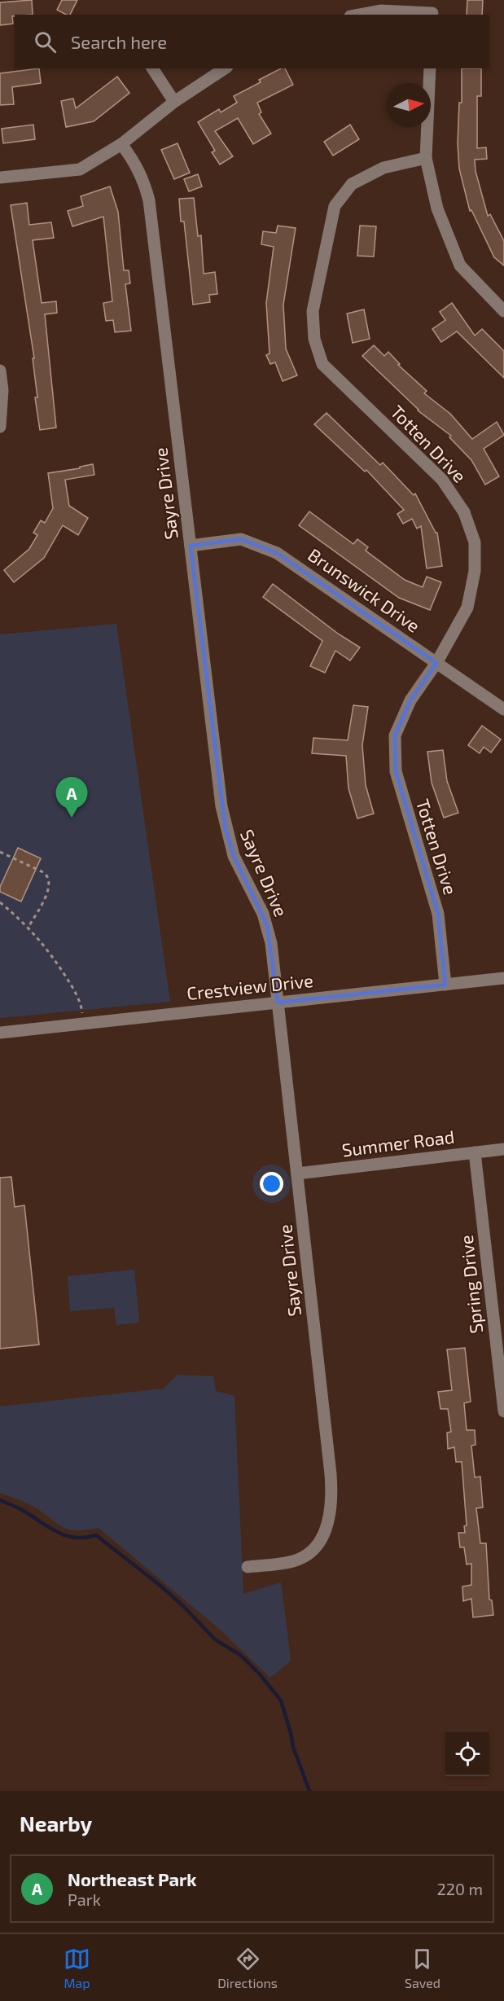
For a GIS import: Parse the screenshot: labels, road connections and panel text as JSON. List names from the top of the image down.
{
  "streets": {
    "street": [
      "Totten Drive",
      "Sayre Drive",
      "Brunswick Drive",
      "Crestview Drive",
      "Summer Road",
      "Spring Drive"
    ]
  },
  "crossings": [
    ["Totten Drive", "Brunswick Drive"],
    ["Totten Drive", "Crestview Drive"],
    ["Sayre Drive", "Brunswick Drive"],
    ["Sayre Drive", "Crestview Drive"],
    ["Sayre Drive", "Summer Road"],
    ["Summer Road", "Spring Drive"]
  ],
  "north": "right",
  "page": {
    "search": "Search here",
    "pins": "A",
    "heading": "Nearby",
    "list": [
      {
        "mark": "A",
        "name": "Northeast Park",
        "note": "Park",
        "value": "220 m"
      }
    ],
    "nav": ["Map", "Directions", "Saved"]
  }
}
